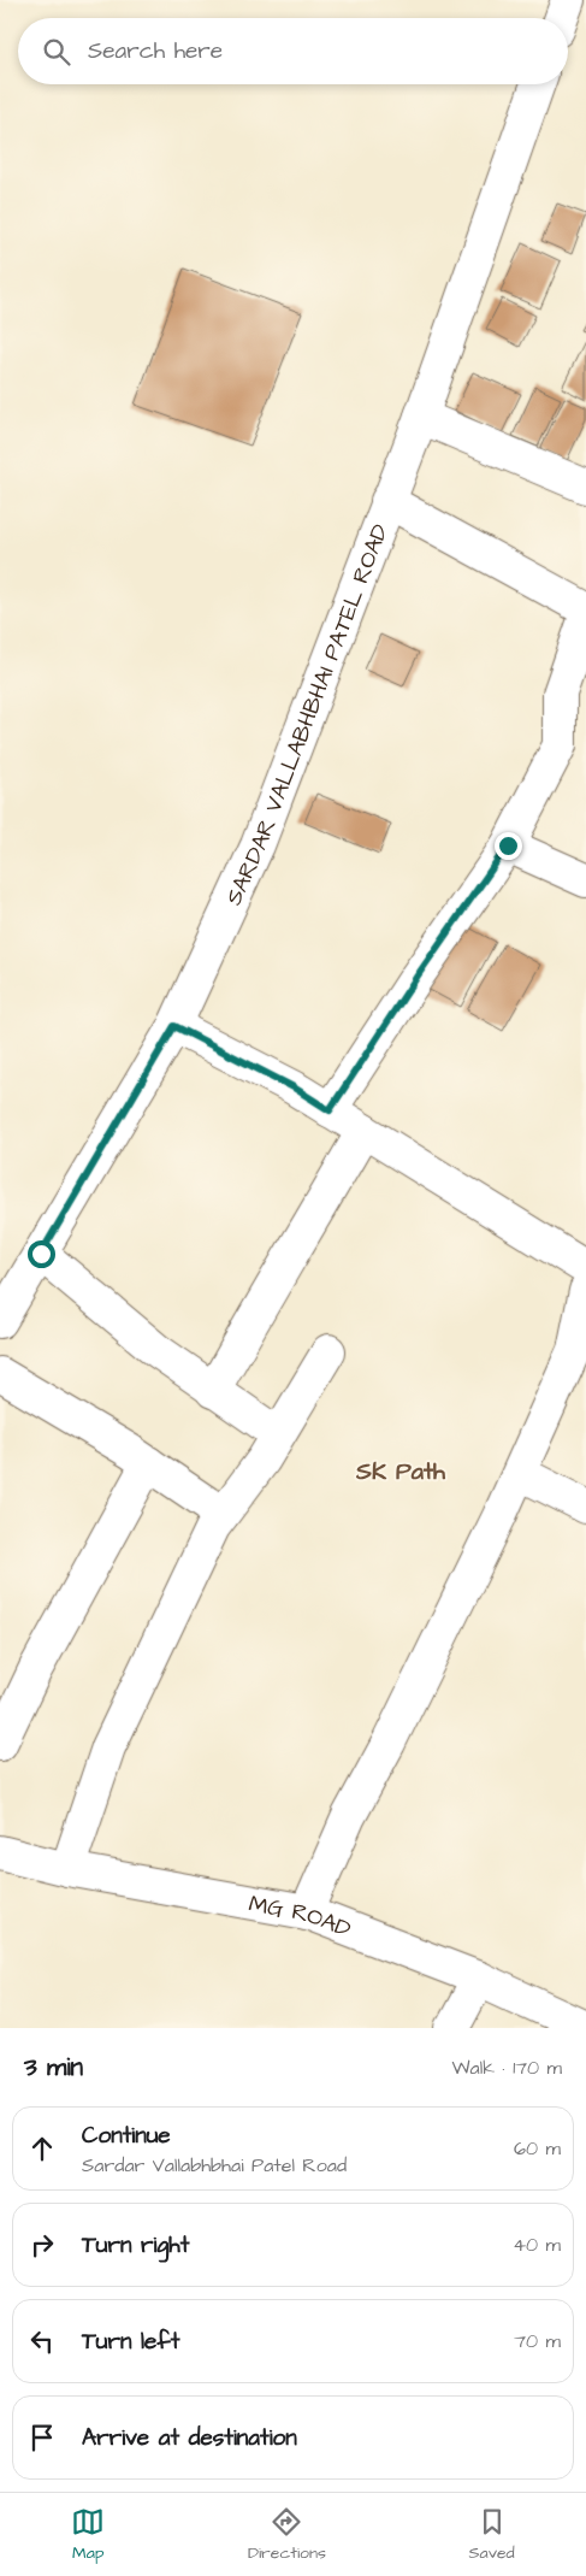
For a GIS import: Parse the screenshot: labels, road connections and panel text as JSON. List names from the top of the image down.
{
  "streets": {
    "street": ["SARDAR VALLABHBHAI PATEL ROAD", "MG ROAD"]
  },
  "districts": ["SK Path"],
  "page": {
    "search": "Search here",
    "heading": ["3 min", "Walk · 170 m"],
    "list": [
      ["Continue", "Sardar Vallabhbhai Patel Road", "60 m"],
      ["Turn right", "40 m"],
      ["Turn left", "70 m"],
      "Arrive at destination"
    ],
    "nav": ["Map", "Directions", "Saved"]
  }
}
